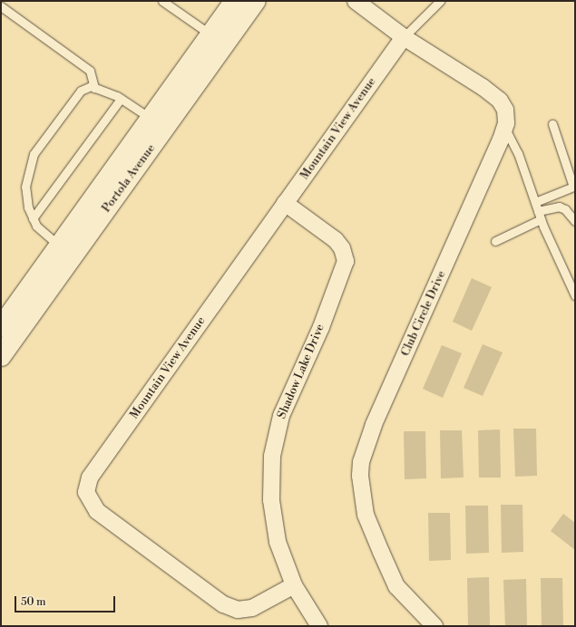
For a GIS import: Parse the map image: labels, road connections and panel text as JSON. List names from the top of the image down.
{
  "streets": {
    "street": [
      "Mountain View Avenue",
      "Portola Avenue",
      "Club Circle Drive",
      "Shadow Lake Drive"
    ]
  },
  "crossings": [
    ["Mountain View Avenue", "Club Circle Drive"],
    ["Mountain View Avenue", "Shadow Lake Drive"]
  ],
  "scale_bar": "50 m"
}
